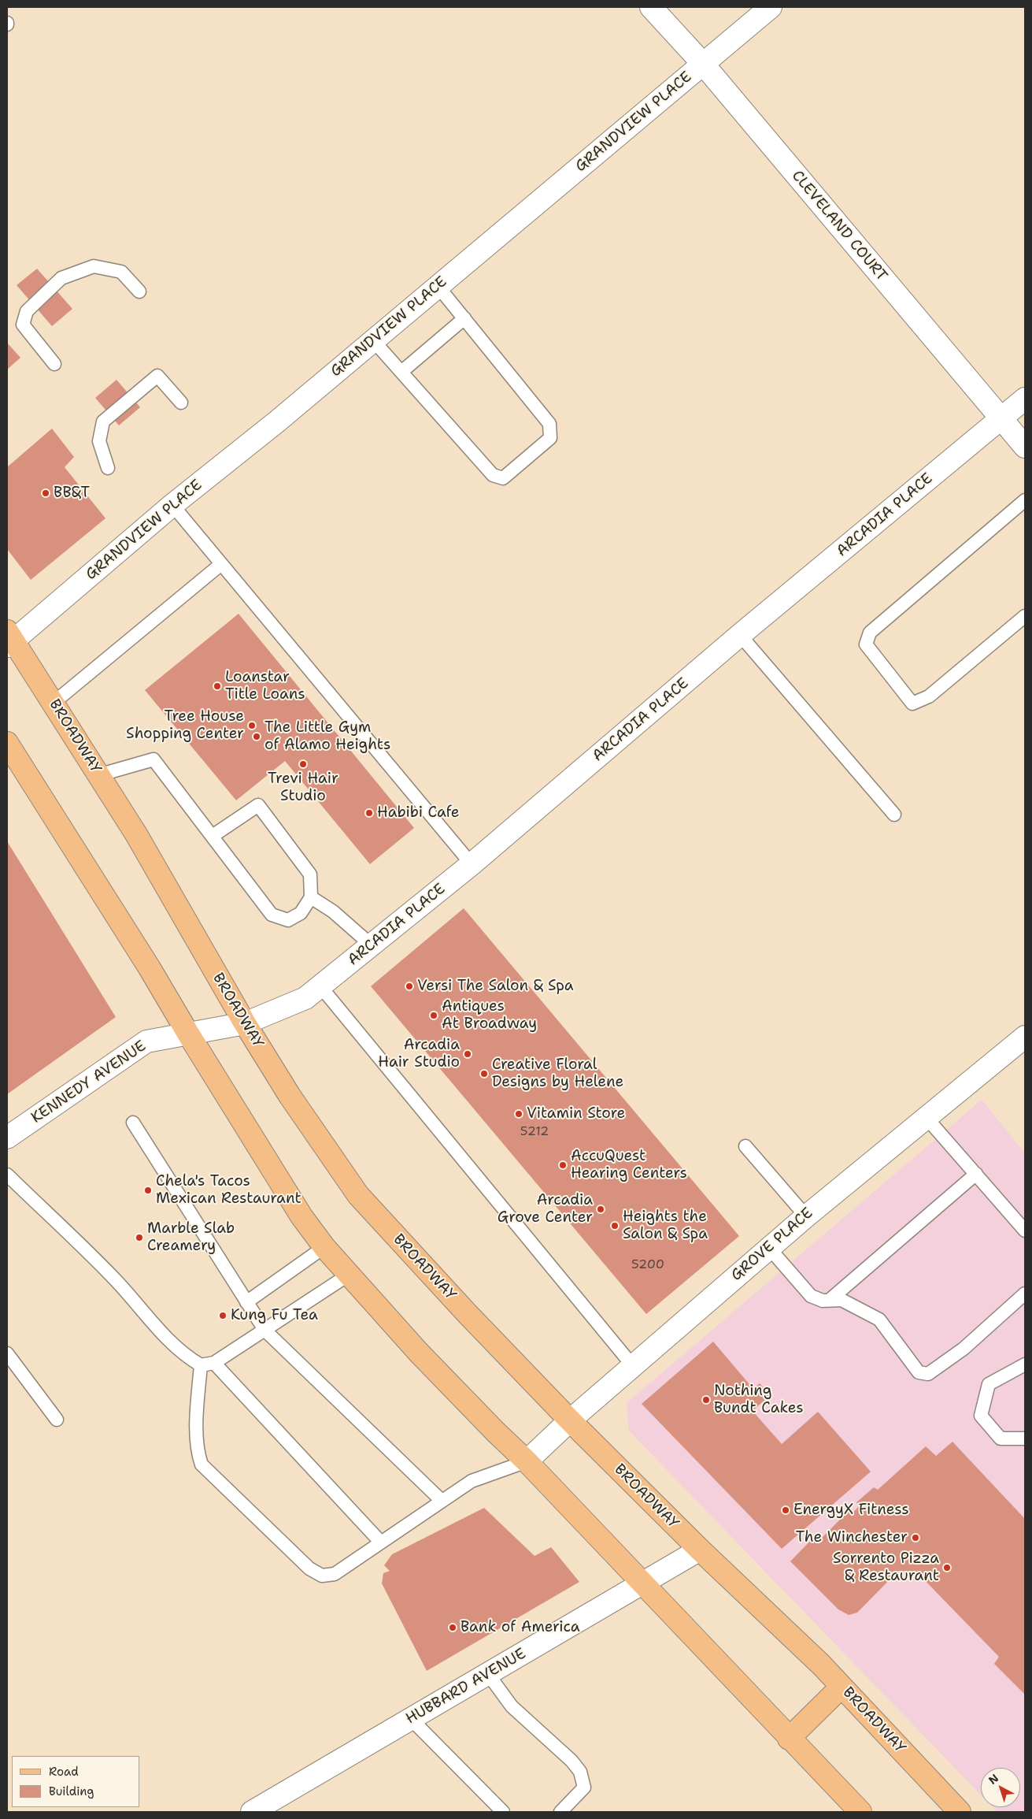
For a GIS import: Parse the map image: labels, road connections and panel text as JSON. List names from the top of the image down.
{
  "streets": {
    "main road": ["BROADWAY"],
    "street": [
      "GRANDVIEW PLACE",
      "CLEVELAND COURT",
      "ARCADIA PLACE",
      "KENNEDY AVENUE",
      "GROVE PLACE",
      "HUBBARD AVENUE"
    ]
  },
  "crossings": [
    ["GRANDVIEW PLACE", "CLEVELAND COURT"],
    ["GRANDVIEW PLACE", "BROADWAY"],
    ["CLEVELAND COURT", "ARCADIA PLACE"],
    ["ARCADIA PLACE", "BROADWAY"],
    ["ARCADIA PLACE", "KENNEDY AVENUE"],
    ["BROADWAY", "KENNEDY AVENUE"],
    ["BROADWAY", "GROVE PLACE"],
    ["BROADWAY", "HUBBARD AVENUE"]
  ],
  "places": [
    "BB&T",
    "Loanstar Title Loans",
    "Tree House Shopping Center",
    "The Little Gym of Alamo Heights",
    "Trevi Hair Studio",
    "Habibi Cafe",
    "Versi The Salon & Spa",
    "Antiques At Broadway",
    "Arcadia Hair Studio",
    "Creative Floral Designs by Helene",
    "Vitamin Store",
    "AccuQuest Hearing Centers",
    "Chela's Tacos Mexican Restaurant",
    "Arcadia Grove Center",
    "Heights the Salon & Spa",
    "Marble Slab Creamery",
    "Kung Fu Tea",
    "Nothing Bundt Cakes",
    "EnergyX Fitness",
    "The Winchester",
    "Sorrento Pizza & Restaurant",
    "Bank of America"
  ],
  "house_numbers": ["5212", "5200"],
  "legend": ["Road", "Building"],
  "north": "top left"
}
